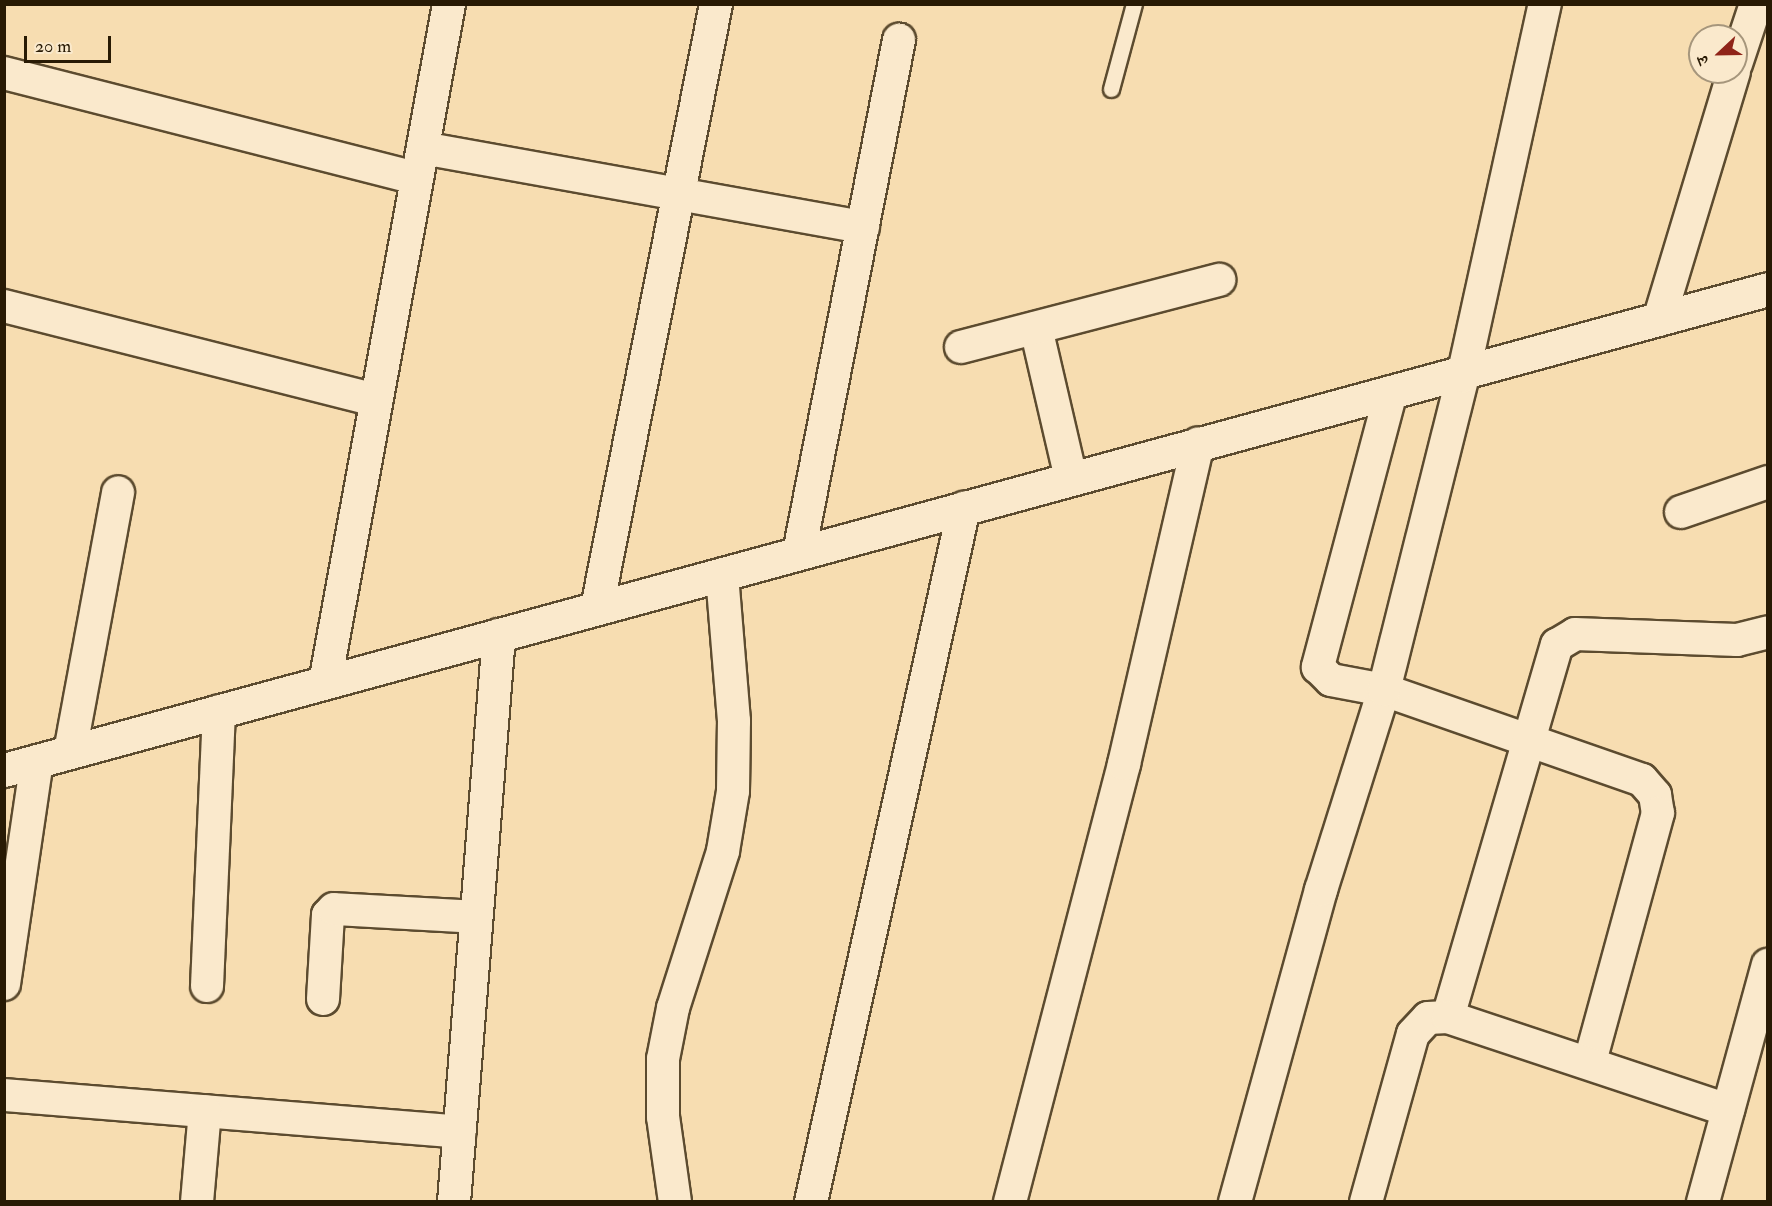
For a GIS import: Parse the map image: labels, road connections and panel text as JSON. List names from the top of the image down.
{
  "scale_bar": "20 m",
  "north": "left"
}
